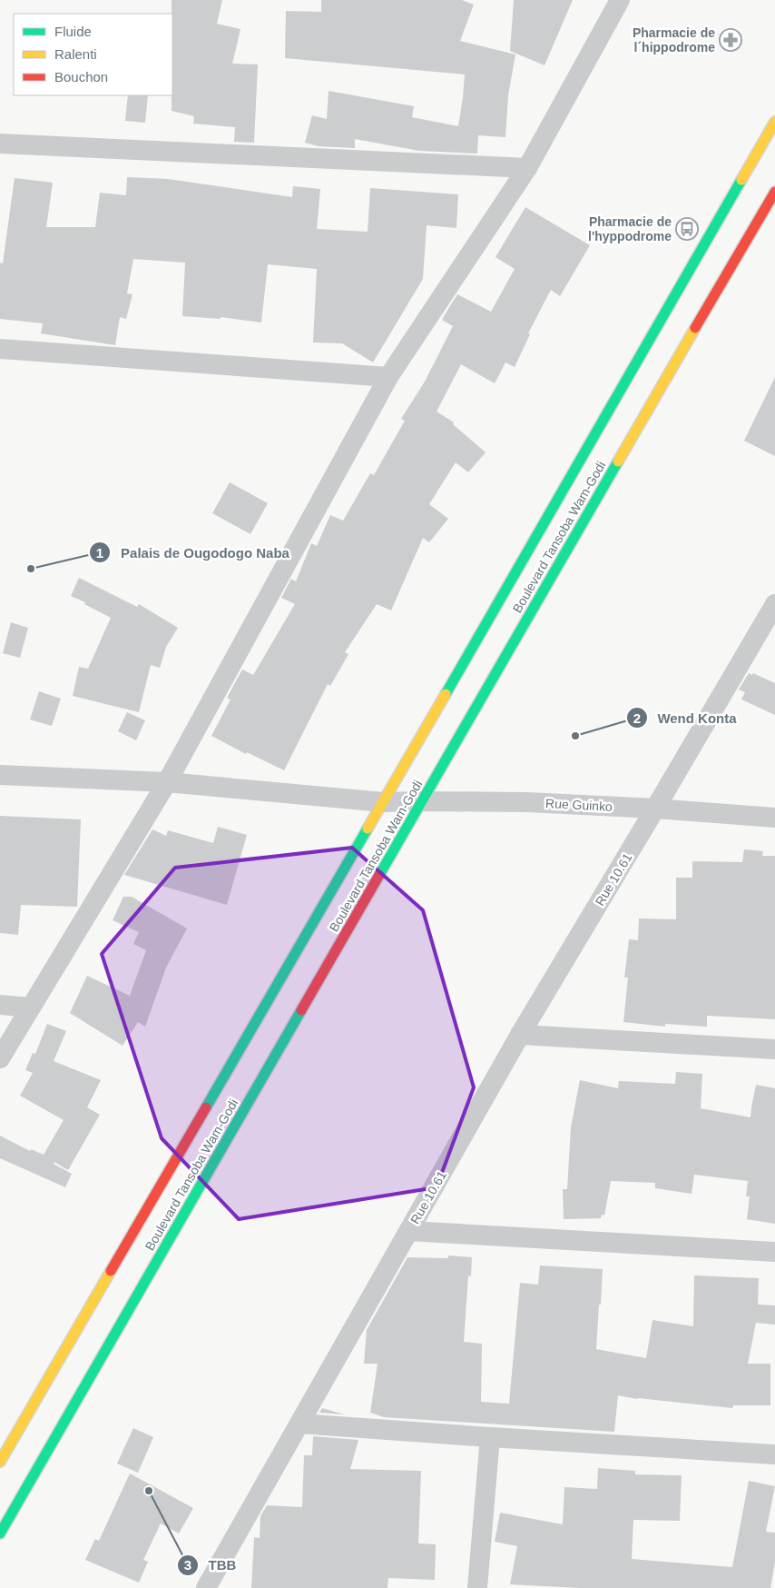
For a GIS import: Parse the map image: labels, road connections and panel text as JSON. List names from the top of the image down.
{
  "streets": {
    "main road": ["Boulevard Tansoba Wam-Godi"],
    "street": ["Rue Guinko", "Rue 10.61"]
  },
  "crossings": [
    ["Boulevard Tansoba Wam-Godi", "Rue Guinko"],
    ["Rue Guinko", "Rue 10.61"]
  ],
  "places": {
    "pharmacy": ["Pharmacie de l´hippodrome"],
    "bus stop": ["Pharmacie de l'hyppodrome"],
    "other": ["Palais de Ougodogo Naba", "Wend Konta", "TBB"]
  },
  "legend": ["Fluide", "Ralenti", "Bouchon"]
}
